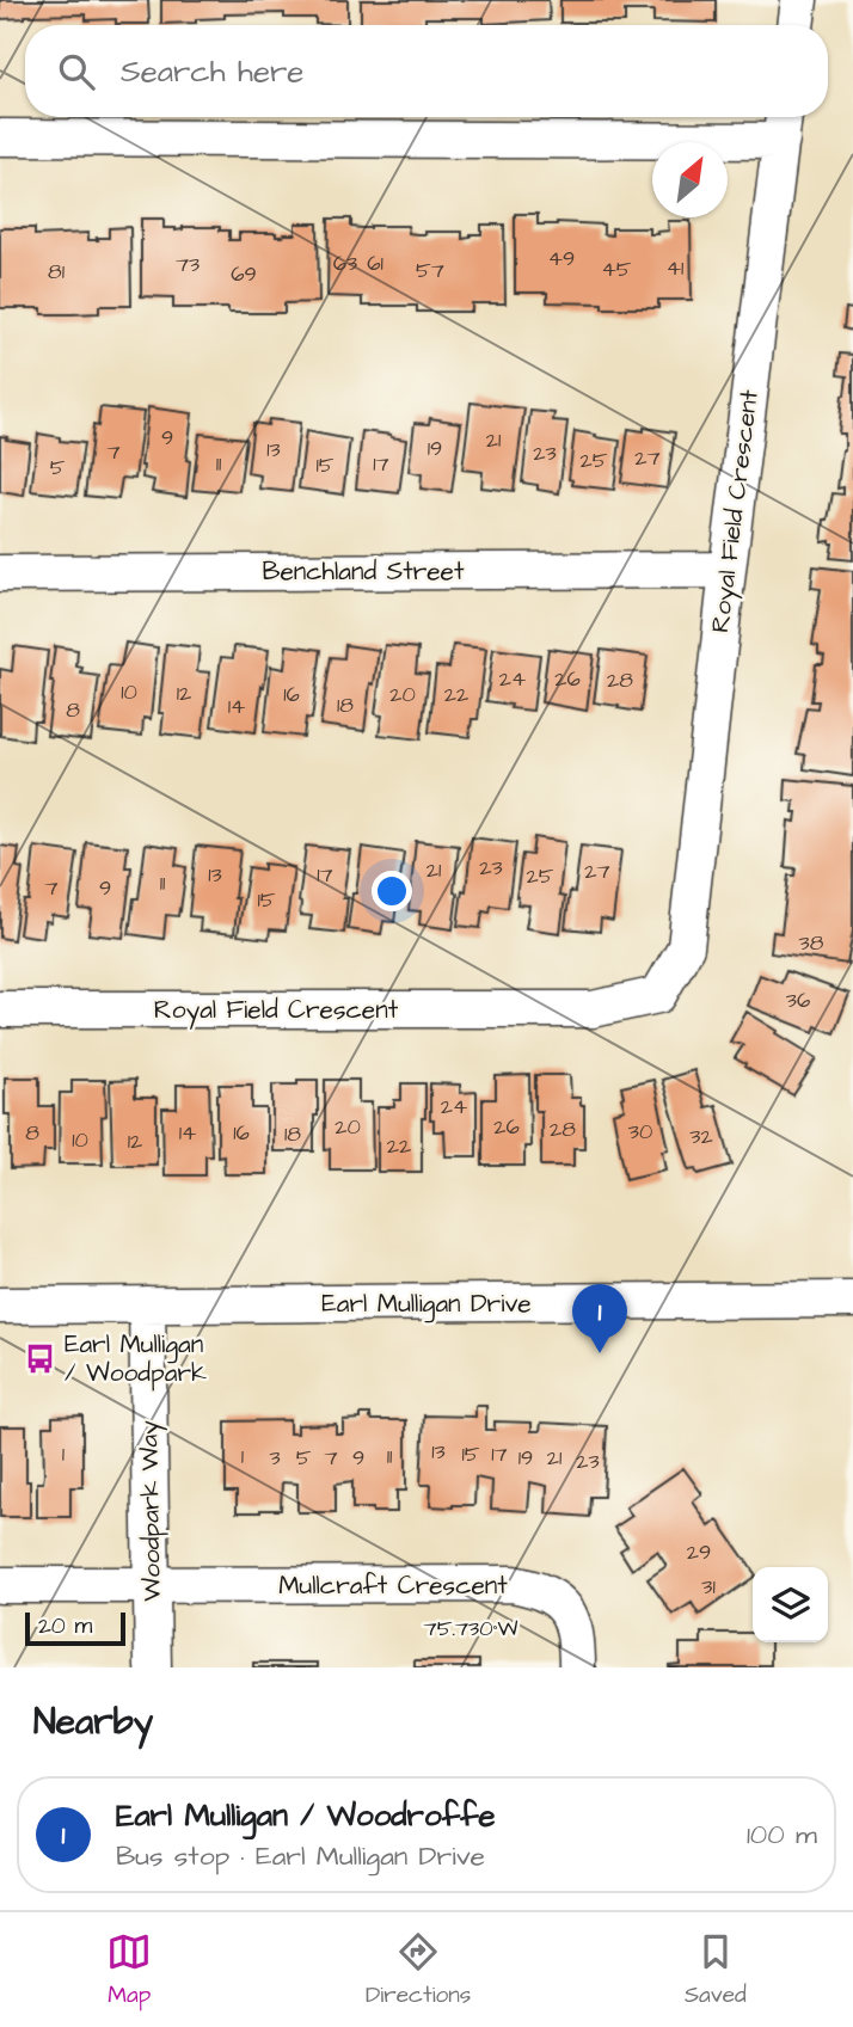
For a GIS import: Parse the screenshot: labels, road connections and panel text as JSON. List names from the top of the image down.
{
  "streets": {
    "street": [
      "Royal Field Crescent",
      "Benchland Street",
      "Earl Mulligan Drive",
      "Woodpark Way",
      "Mullcraft Crescent"
    ]
  },
  "crossings": [
    ["Royal Field Crescent", "Benchland Street"],
    ["Earl Mulligan Drive", "Woodpark Way"],
    ["Woodpark Way", "Mullcraft Crescent"]
  ],
  "places": {
    "bus stop": ["Earl Mulligan / Woodpark"]
  },
  "house_numbers": [
    "49",
    "63",
    "61",
    "73",
    "41",
    "45",
    "57",
    "81",
    "69",
    "9",
    "21",
    "19",
    "13",
    "7",
    "23",
    "27",
    "25",
    "11",
    "17",
    "15",
    "5",
    "24",
    "26",
    "28",
    "10",
    "12",
    "16",
    "20",
    "22",
    "18",
    "14",
    "8",
    "23",
    "21",
    "27",
    "13",
    "17",
    "25",
    "11",
    "7",
    "9",
    "15",
    "38",
    "36",
    "24",
    "20",
    "26",
    "28",
    "30",
    "8",
    "14",
    "16",
    "18",
    "32",
    "10",
    "12",
    "22",
    "13",
    "1",
    "15",
    "17",
    "1",
    "11",
    "3",
    "5",
    "7",
    "9",
    "19",
    "21",
    "23",
    "29",
    "31"
  ],
  "scale_bar": "20 m",
  "north": "top right",
  "page": {
    "search": "Search here",
    "pins": "1",
    "scale": "20 m",
    "heading": "Nearby",
    "list": [
      {
        "mark": "1",
        "name": "Earl Mulligan / Woodroffe",
        "note": "Bus stop · Earl Mulligan Drive",
        "value": "100 m"
      }
    ],
    "nav": ["Map", "Directions", "Saved"]
  },
  "coordinates": ["75.730°W"]
}
